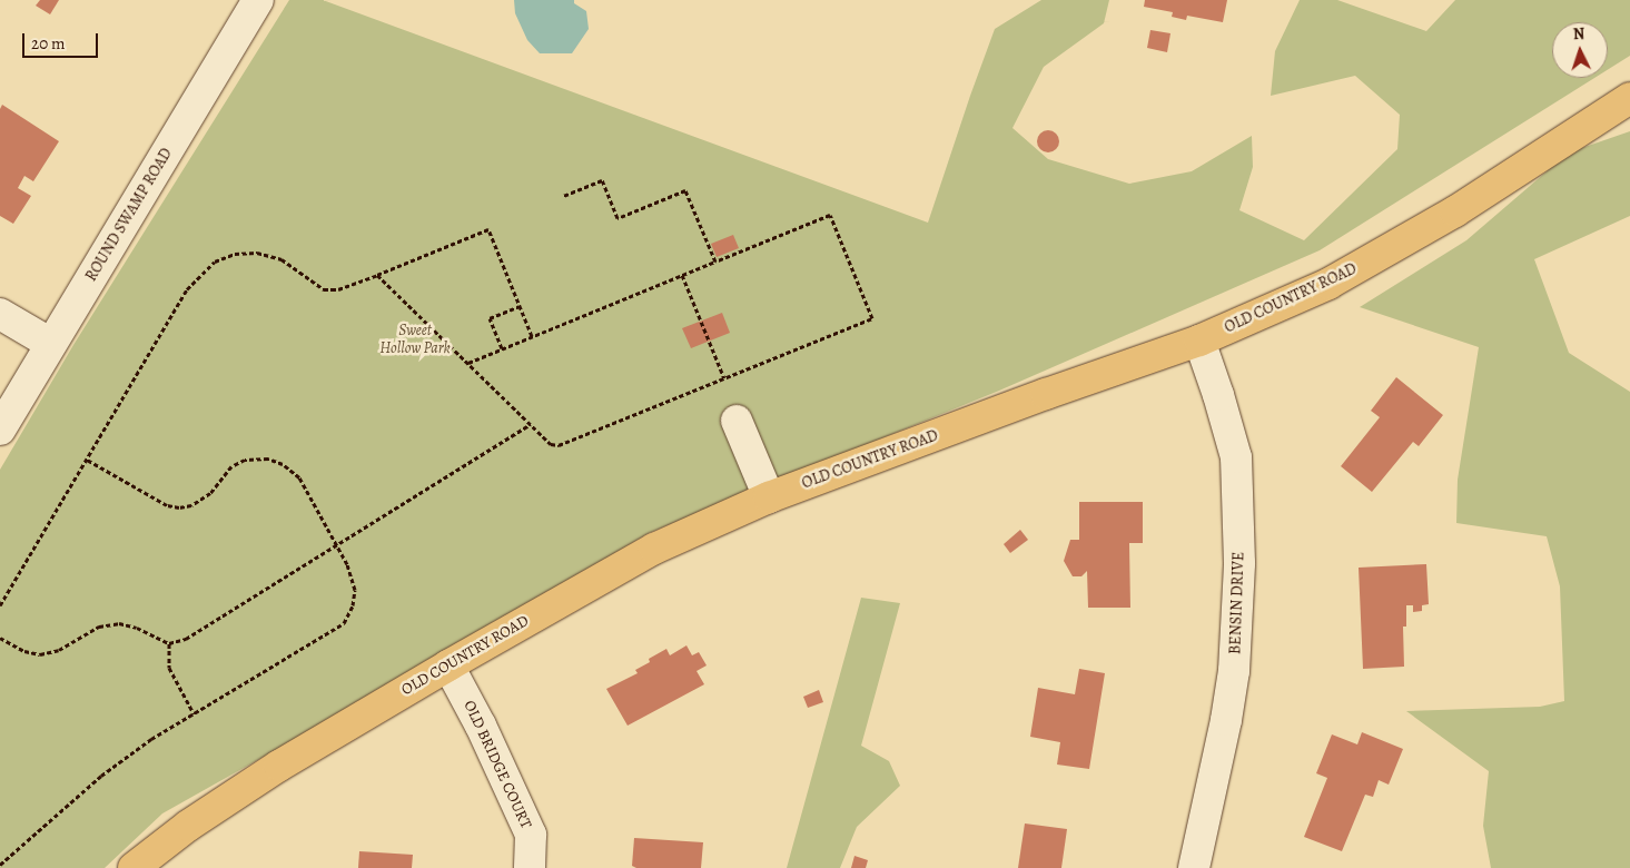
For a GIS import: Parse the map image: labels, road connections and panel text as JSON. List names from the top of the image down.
{
  "streets": {
    "main road": ["OLD COUNTRY ROAD"],
    "street": ["ROUND SWAMP ROAD", "BENSIN DRIVE", "OLD BRIDGE COURT"]
  },
  "crossings": [
    ["OLD COUNTRY ROAD", "BENSIN DRIVE"],
    ["OLD COUNTRY ROAD", "OLD BRIDGE COURT"]
  ],
  "parks": ["Sweet Hollow Park"],
  "scale_bar": "20 m",
  "north": "top"
}
